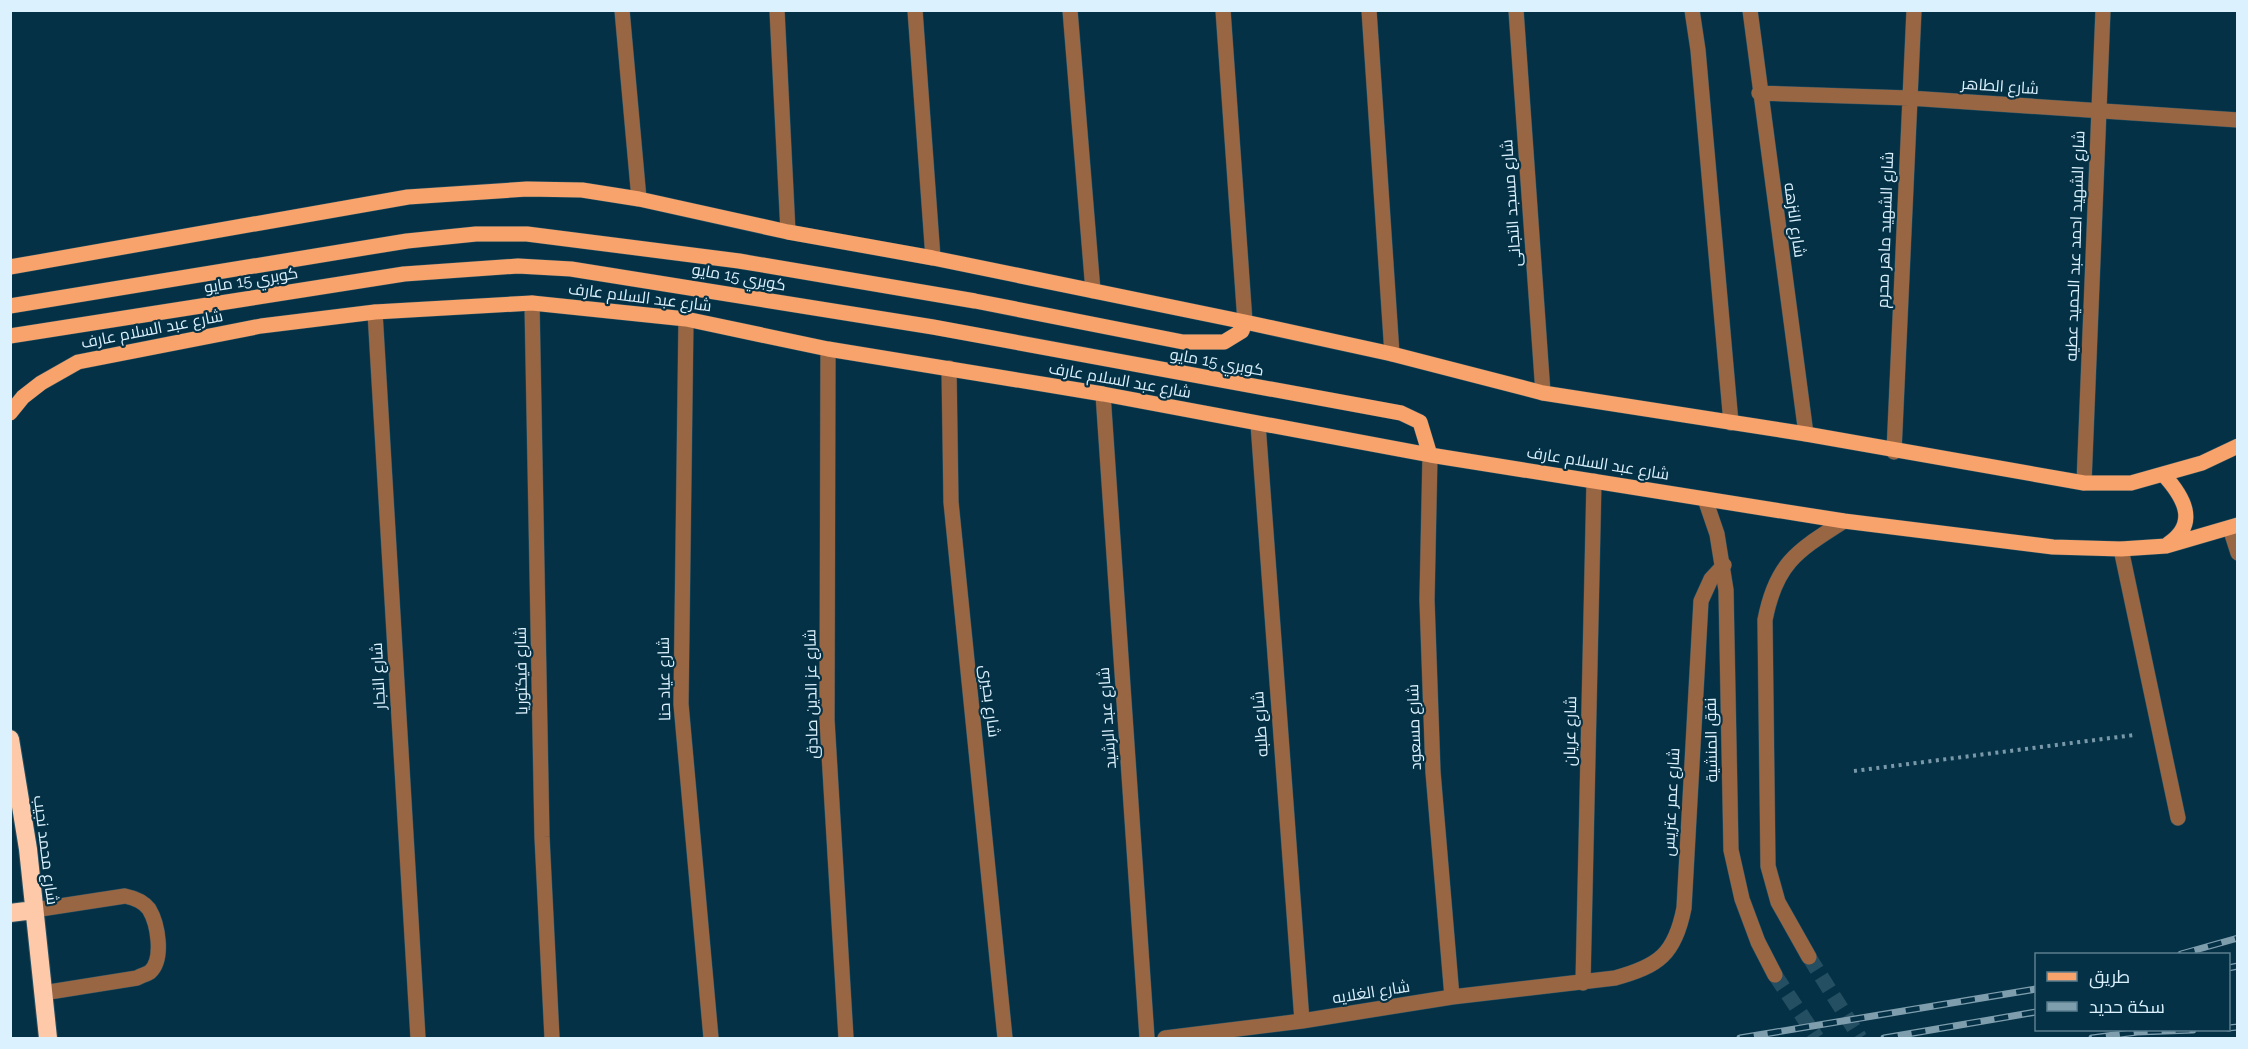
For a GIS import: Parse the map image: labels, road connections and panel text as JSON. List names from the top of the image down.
{
  "streets": {
    "highway": ["شارع محمد نجيب"],
    "main road": ["كوبري 15 مايو", "شارع عبد السلام عارف"],
    "street": [
      "شارع الطاهر",
      "شارع مسجد التجانى",
      "شارع النزهه",
      "شارع الشهيد ماهر محرم",
      "شارع الشهيد احمد عبد الحميد عطيه",
      "شارع فيكتوريا",
      "شارع النجار",
      "شارع عياد حنا",
      "شارع عز الدين صادق",
      "شارع بحيرى",
      "شارع عبد الرشيد",
      "شارع طلبه",
      "شارع مسعود",
      "شارع عريان",
      "نفق المنشية",
      "شارع عمر عتريس",
      "شارع الغلايه"
    ]
  },
  "crossings": [
    ["شارع الطاهر", "شارع النزهه"],
    ["شارع الطاهر", "شارع الشهيد ماهر محرم"],
    ["شارع الطاهر", "شارع الشهيد احمد عبد الحميد عطيه"],
    ["كوبري 15 مايو", "شارع عبد السلام عارف"],
    ["كوبري 15 مايو", "شارع مسعود"],
    ["شارع عبد السلام عارف", "شارع فيكتوريا"],
    ["شارع عبد السلام عارف", "شارع النجار"],
    ["شارع عبد السلام عارف", "شارع عياد حنا"],
    ["شارع عبد السلام عارف", "شارع عز الدين صادق"],
    ["شارع عبد السلام عارف", "شارع بحيرى"],
    ["شارع عبد السلام عارف", "شارع عبد الرشيد"],
    ["شارع عبد السلام عارف", "شارع طلبه"],
    ["شارع عبد السلام عارف", "شارع مسعود"],
    ["شارع عبد السلام عارف", "شارع عريان"],
    ["شارع عبد السلام عارف", "نفق المنشية"],
    ["شارع طلبه", "شارع الغلايه"],
    ["شارع مسعود", "شارع الغلايه"],
    ["شارع عريان", "شارع عمر عتريس"],
    ["شارع عريان", "شارع الغلايه"],
    ["نفق المنشية", "شارع عمر عتريس"],
    ["شارع عمر عتريس", "شارع الغلايه"]
  ],
  "legend": ["طريق", "سكة حديد"]
}
